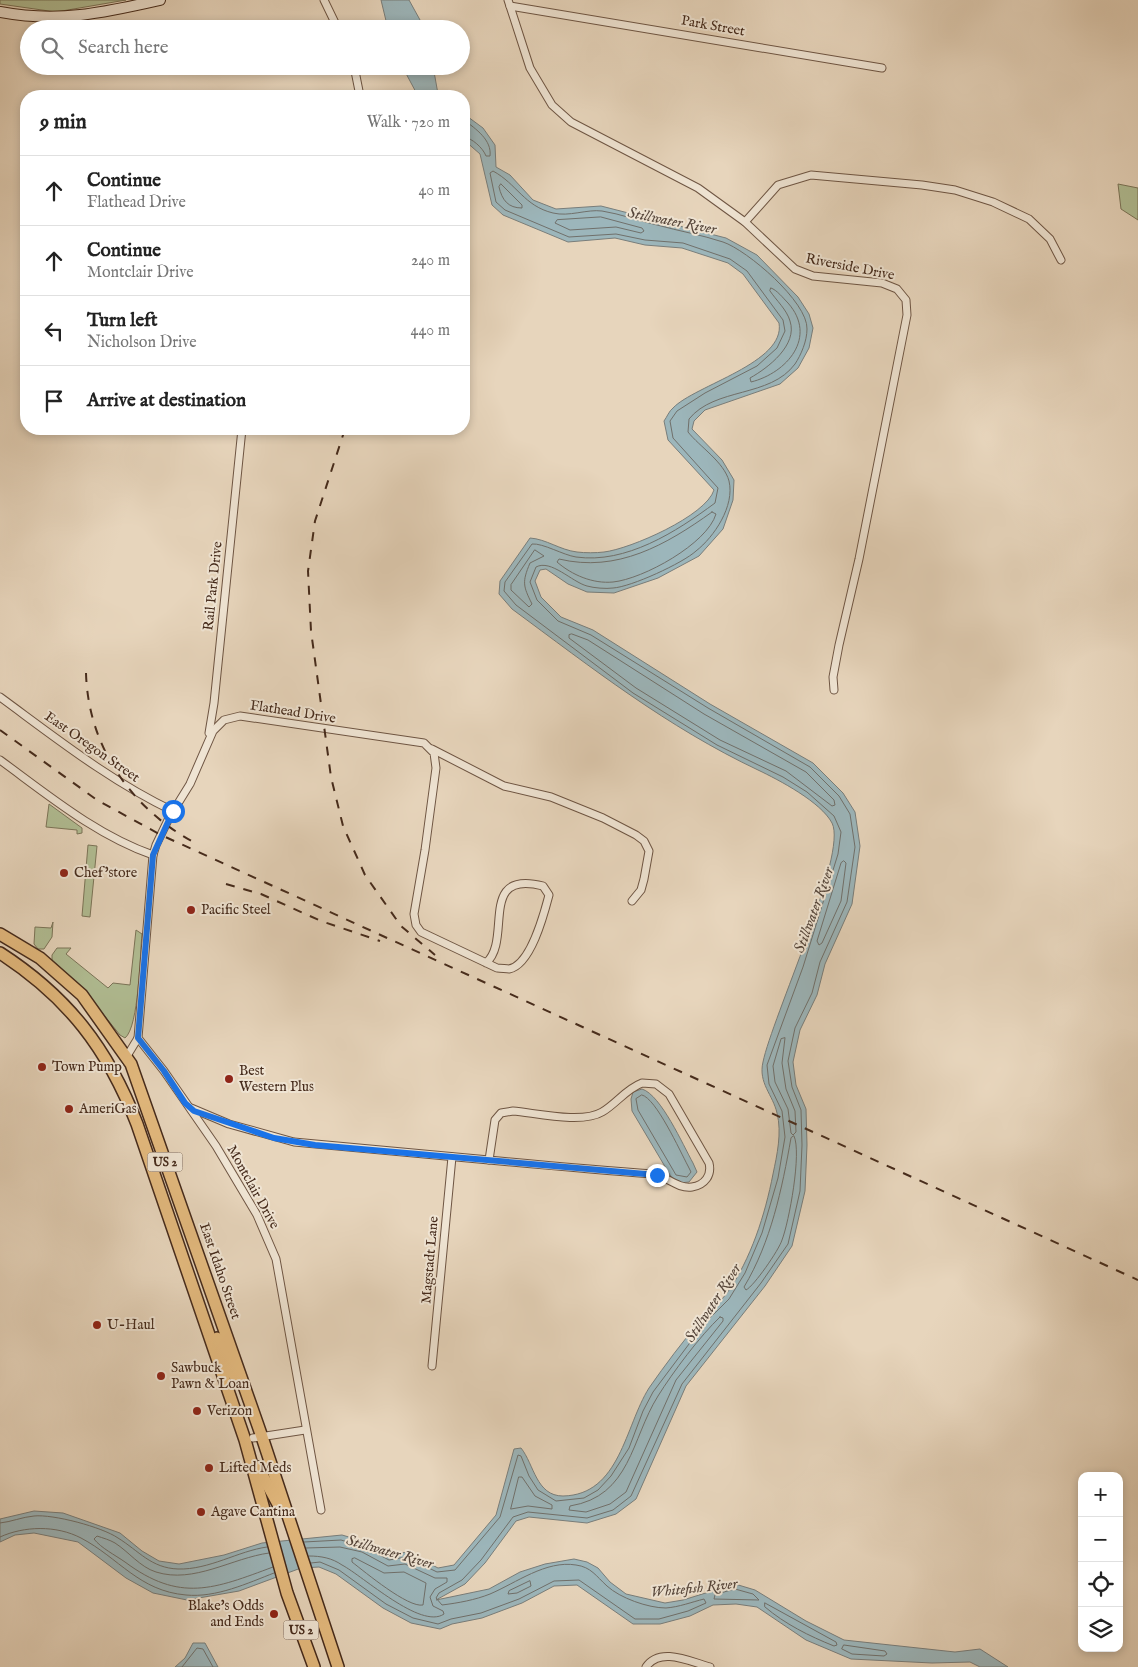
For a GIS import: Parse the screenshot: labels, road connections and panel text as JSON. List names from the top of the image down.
{
  "streets": {
    "highway": ["US 2", "East Idaho Street"],
    "street": [
      "Park Street",
      "Riverside Drive",
      "Rail Park Drive",
      "Flathead Drive",
      "East Oregon Street",
      "Montclair Drive",
      "Magstadt Lane"
    ]
  },
  "crossings": [
    ["Park Street", "Riverside Drive"],
    ["Rail Park Drive", "Flathead Drive"],
    ["Flathead Drive", "East Oregon Street"]
  ],
  "water": ["Stillwater River", "Whitefish River"],
  "places": [
    "Chef'store",
    "Pacific Steel",
    "Town Pump",
    "Best Western Plus",
    "AmeriGas",
    "U-Haul",
    "Sawbuck Pawn & Loan",
    "Verizon",
    "Lifted Meds",
    "Agave Cantina",
    "Blake's Odds and Ends"
  ],
  "page": {
    "search": "Search here",
    "heading": ["9 min", "Walk · 720 m"],
    "list": [
      ["Continue", "Flathead Drive", "40 m"],
      ["Continue", "Montclair Drive", "240 m"],
      ["Turn left", "Nicholson Drive", "440 m"],
      "Arrive at destination"
    ],
    "map_buttons": ["+", "−"]
  }
}
